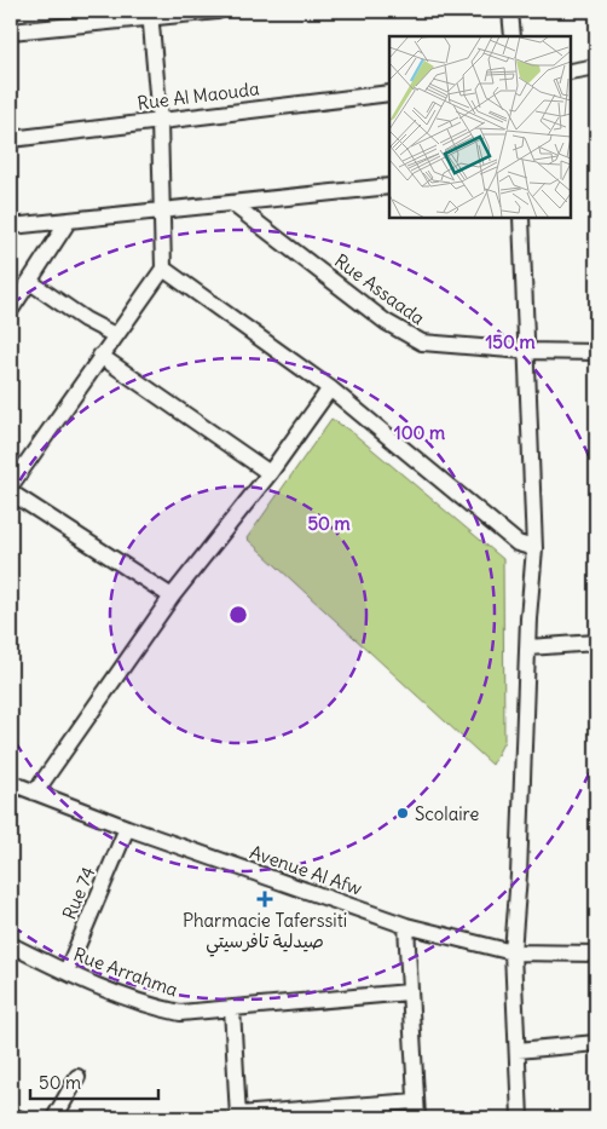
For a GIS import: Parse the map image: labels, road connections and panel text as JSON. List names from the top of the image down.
{
  "streets": {
    "street": [
      "Rue Al Maouda",
      "Rue Assaada",
      "Avenue Al Afw",
      "Rue 74",
      "Rue Arrahma"
    ]
  },
  "crossings": [
    ["Avenue Al Afw", "Rue 74"],
    ["Rue 74", "Rue Arrahma"]
  ],
  "places": {
    "other": ["Scolaire"],
    "health": ["Pharmacie Taferssiti صيدلية تافرسيتي"]
  },
  "scale_bar": "50 m",
  "rings": ["150 m", "100 m", "50 m"]
}
